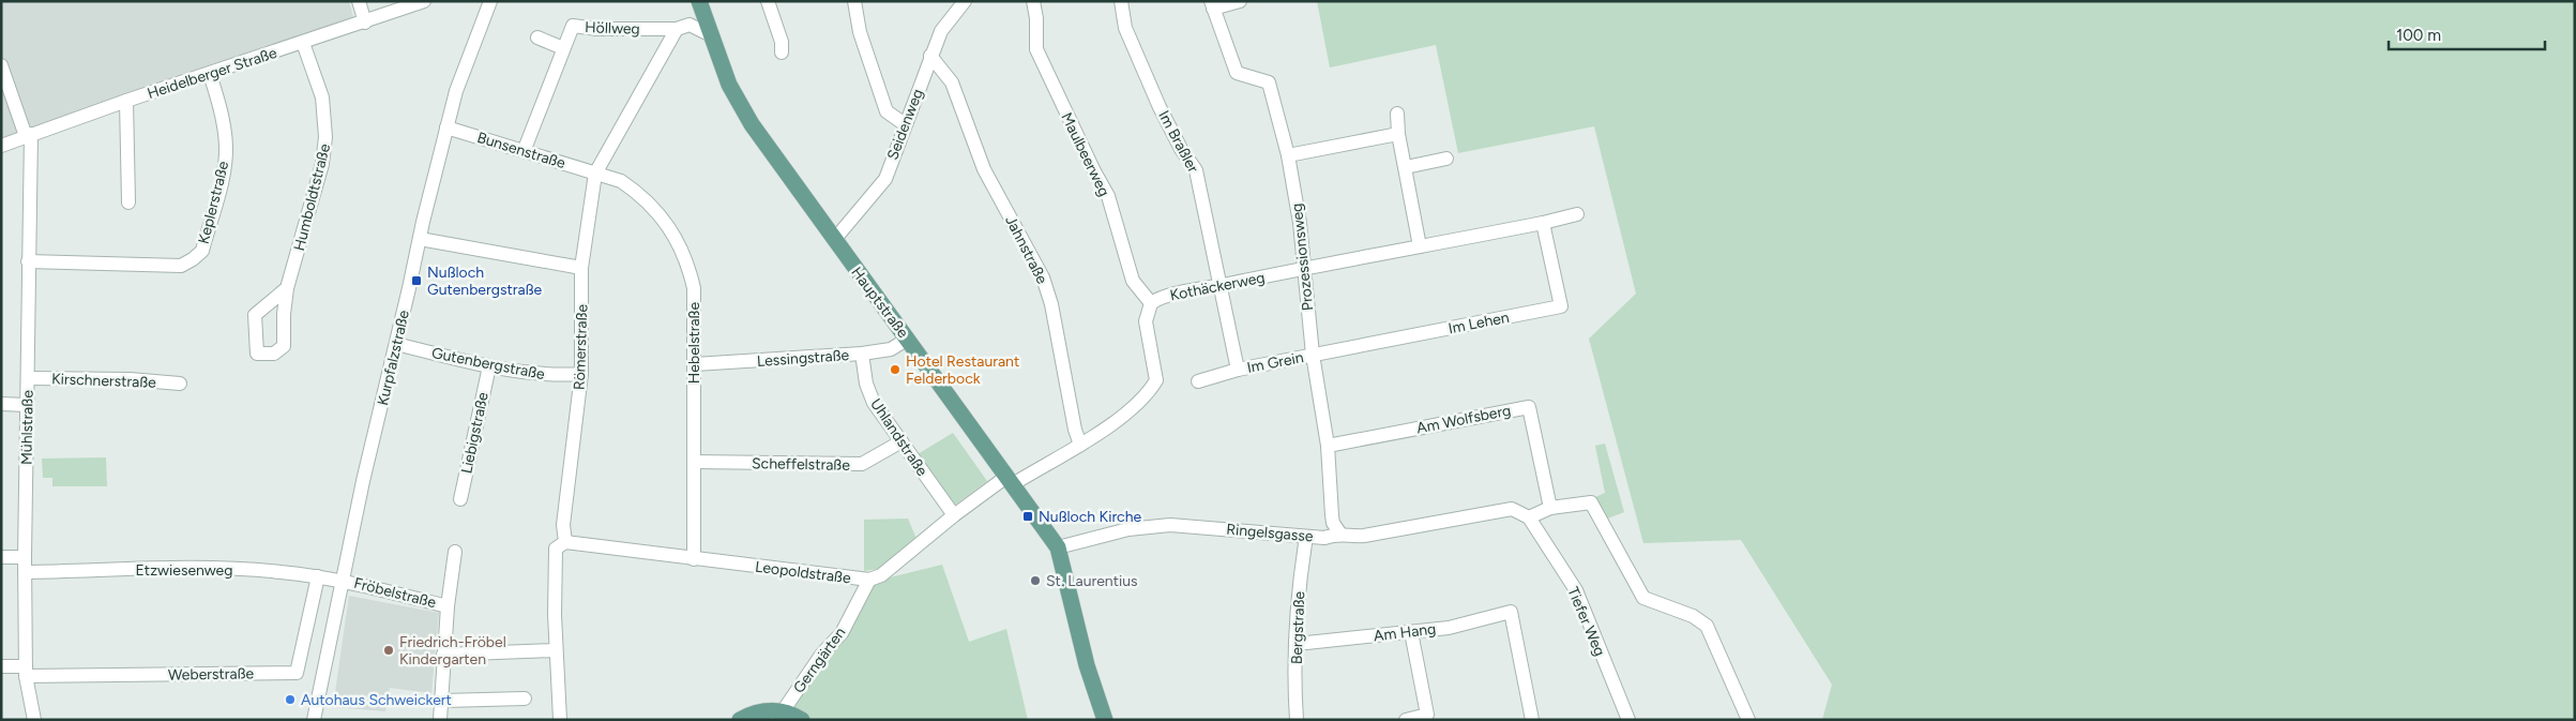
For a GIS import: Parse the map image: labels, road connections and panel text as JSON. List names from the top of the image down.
{
  "streets": {
    "main road": ["Hauptstraße"],
    "street": [
      "Höllweg",
      "Heidelberger Straße",
      "Seidenweg",
      "Im Braßler",
      "Bunsenstraße",
      "Maulbeerweg",
      "Humboldtstraße",
      "Keplerstraße",
      "Jahnstraße",
      "Prozessionsweg",
      "Kothäckerweg",
      "Im Lehen",
      "Hebelstraße",
      "Römerstraße",
      "Kurpfalzstraße",
      "Lessingstraße",
      "Im Grein",
      "Gutenbergstraße",
      "Kirschnerstraße",
      "Am Wolfsberg",
      "Mühlstraße",
      "Liebigstraße",
      "Uhlandstraße",
      "Scheffelstraße",
      "Ringelsgasse",
      "Etzwiesenweg",
      "Leopoldstraße",
      "Fröbelstraße",
      "Tiefer Weg",
      "Bergstraße",
      "Am Hang",
      "Gerngärten",
      "Weberstraße"
    ]
  },
  "crossings": [
    ["Höllweg", "Bunsenstraße"],
    ["Höllweg", "Römerstraße"],
    ["Heidelberger Straße", "Humboldtstraße"],
    ["Heidelberger Straße", "Keplerstraße"],
    ["Heidelberger Straße", "Mühlstraße"],
    ["Seidenweg", "Jahnstraße"],
    ["Seidenweg", "Hauptstraße"],
    ["Im Braßler", "Kothäckerweg"],
    ["Im Braßler", "Im Grein"],
    ["Bunsenstraße", "Hebelstraße"],
    ["Bunsenstraße", "Römerstraße"],
    ["Bunsenstraße", "Kurpfalzstraße"],
    ["Maulbeerweg", "Kothäckerweg"],
    ["Keplerstraße", "Mühlstraße"],
    ["Jahnstraße", "Kothäckerweg"],
    ["Prozessionsweg", "Kothäckerweg"],
    ["Prozessionsweg", "Im Lehen"],
    ["Prozessionsweg", "Im Grein"],
    ["Prozessionsweg", "Am Wolfsberg"],
    ["Prozessionsweg", "Ringelsgasse"],
    ["Kothäckerweg", "Im Grein"],
    ["Hauptstraße", "Lessingstraße"],
    ["Hauptstraße", "Ringelsgasse"],
    ["Hauptstraße", "Leopoldstraße"],
    ["Im Lehen", "Im Grein"],
    ["Hebelstraße", "Römerstraße"],
    ["Hebelstraße", "Lessingstraße"],
    ["Hebelstraße", "Scheffelstraße"],
    ["Hebelstraße", "Leopoldstraße"],
    ["Römerstraße", "Gutenbergstraße"],
    ["Römerstraße", "Leopoldstraße"],
    ["Kurpfalzstraße", "Gutenbergstraße"],
    ["Kurpfalzstraße", "Etzwiesenweg"],
    ["Kurpfalzstraße", "Fröbelstraße"],
    ["Lessingstraße", "Uhlandstraße"],
    ["Gutenbergstraße", "Liebigstraße"],
    ["Kirschnerstraße", "Mühlstraße"],
    ["Mühlstraße", "Etzwiesenweg"],
    ["Mühlstraße", "Weberstraße"],
    ["Uhlandstraße", "Scheffelstraße"],
    ["Uhlandstraße", "Leopoldstraße"],
    ["Ringelsgasse", "Tiefer Weg"],
    ["Ringelsgasse", "Bergstraße"],
    ["Etzwiesenweg", "Fröbelstraße"],
    ["Etzwiesenweg", "Weberstraße"],
    ["Leopoldstraße", "Gerngärten"],
    ["Bergstraße", "Am Hang"]
  ],
  "places": {
    "transit": ["Nußloch Gutenbergstraße", "Nußloch Kirche"],
    "other": [
      "Hotel Restaurant Felderbock",
      "St. Laurentius",
      "Friedrich-Fröbel Kindergarten",
      "Autohaus Schweickert"
    ]
  },
  "scale_bar": "100 m"
}
